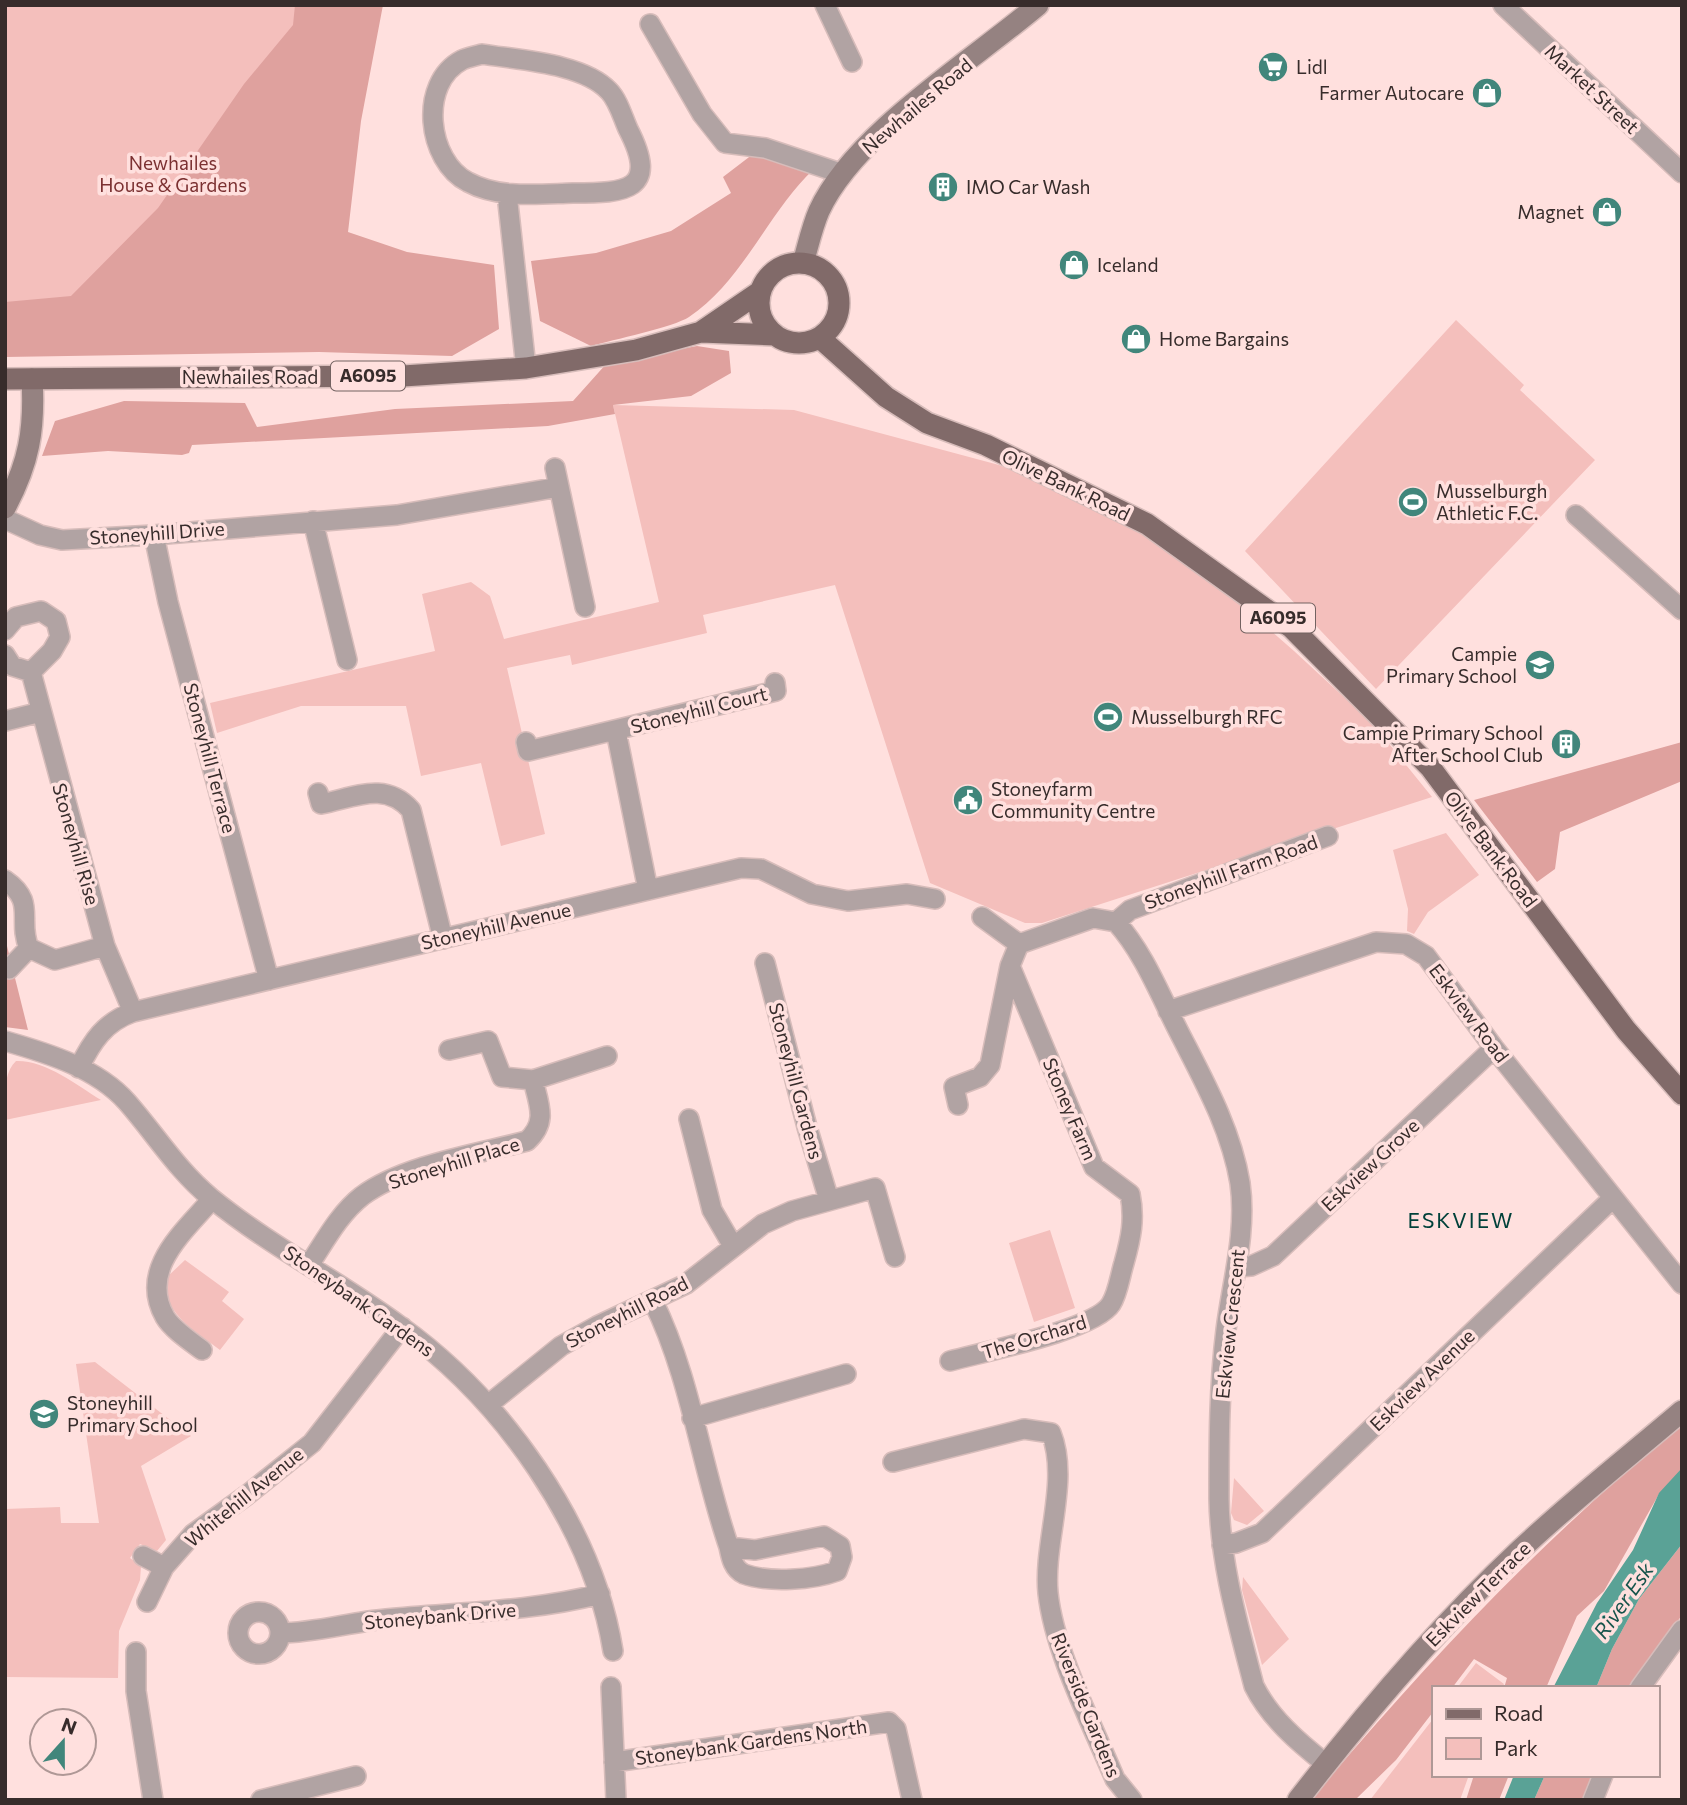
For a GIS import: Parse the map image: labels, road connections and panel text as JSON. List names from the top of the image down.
{
  "streets": {
    "main road": [
      "Newhailes Road",
      "A6095",
      "Olive Bank Road",
      "Eskview Terrace"
    ],
    "street": [
      "Market Street",
      "Stoneyhill Drive",
      "Stoneyhill Court",
      "Stoneyhill Terrace",
      "Stoneyhill Rise",
      "Stoneyhill Farm Road",
      "Stoneyhill Avenue",
      "Eskview Road",
      "Stoneyhill Gardens",
      "Stoney Farm",
      "Stoneyhill Place",
      "Eskview Grove",
      "Stoneybank Gardens",
      "Stoneyhill Road",
      "Eskview Crescent",
      "The Orchard",
      "Eskview Avenue",
      "Whitehill Avenue",
      "Stoneybank Drive",
      "Riverside Gardens",
      "Stoneybank Gardens North"
    ]
  },
  "crossings": [
    ["Newhailes Road", "Olive Bank Road"],
    ["Stoneyhill Drive", "Stoneyhill Terrace"],
    ["Stoneyhill Court", "Stoneyhill Avenue"],
    ["Stoneyhill Terrace", "Stoneyhill Avenue"],
    ["Stoneyhill Rise", "Stoneyhill Avenue"],
    ["Stoneyhill Farm Road", "Eskview Crescent"],
    ["Stoneyhill Avenue", "Stoneybank Gardens"],
    ["Eskview Road", "Eskview Grove"],
    ["Eskview Road", "Eskview Crescent"],
    ["Eskview Road", "Eskview Avenue"],
    ["Stoneyhill Gardens", "Stoneyhill Road"],
    ["Stoney Farm", "The Orchard"],
    ["Stoneyhill Place", "Stoneybank Gardens"],
    ["Eskview Grove", "Eskview Crescent"],
    ["Stoneybank Gardens", "Stoneyhill Road"],
    ["Stoneybank Gardens", "Whitehill Avenue"],
    ["Stoneybank Gardens", "Stoneybank Drive"],
    ["Eskview Crescent", "Eskview Avenue"],
    ["Eskview Crescent", "Eskview Terrace"]
  ],
  "districts": ["ESKVIEW"],
  "water": ["River Esk"],
  "parks": ["Newhailes House & Gardens"],
  "places": {
    "supermarket": ["Lidl"],
    "shop": [
      "Farmer Autocare",
      "Magnet",
      "Iceland",
      "Home Bargains"
    ],
    "building": ["IMO Car Wash", "Campie Primary School After School Club"],
    "sports": ["Musselburgh Athletic F.C.", "Musselburgh RFC"],
    "school or university": ["Campie Primary School", "Stoneyhill Primary School"],
    "public building": ["Stoneyfarm Community Centre"]
  },
  "legend": ["Road", "Park"],
  "north": "top"
}
